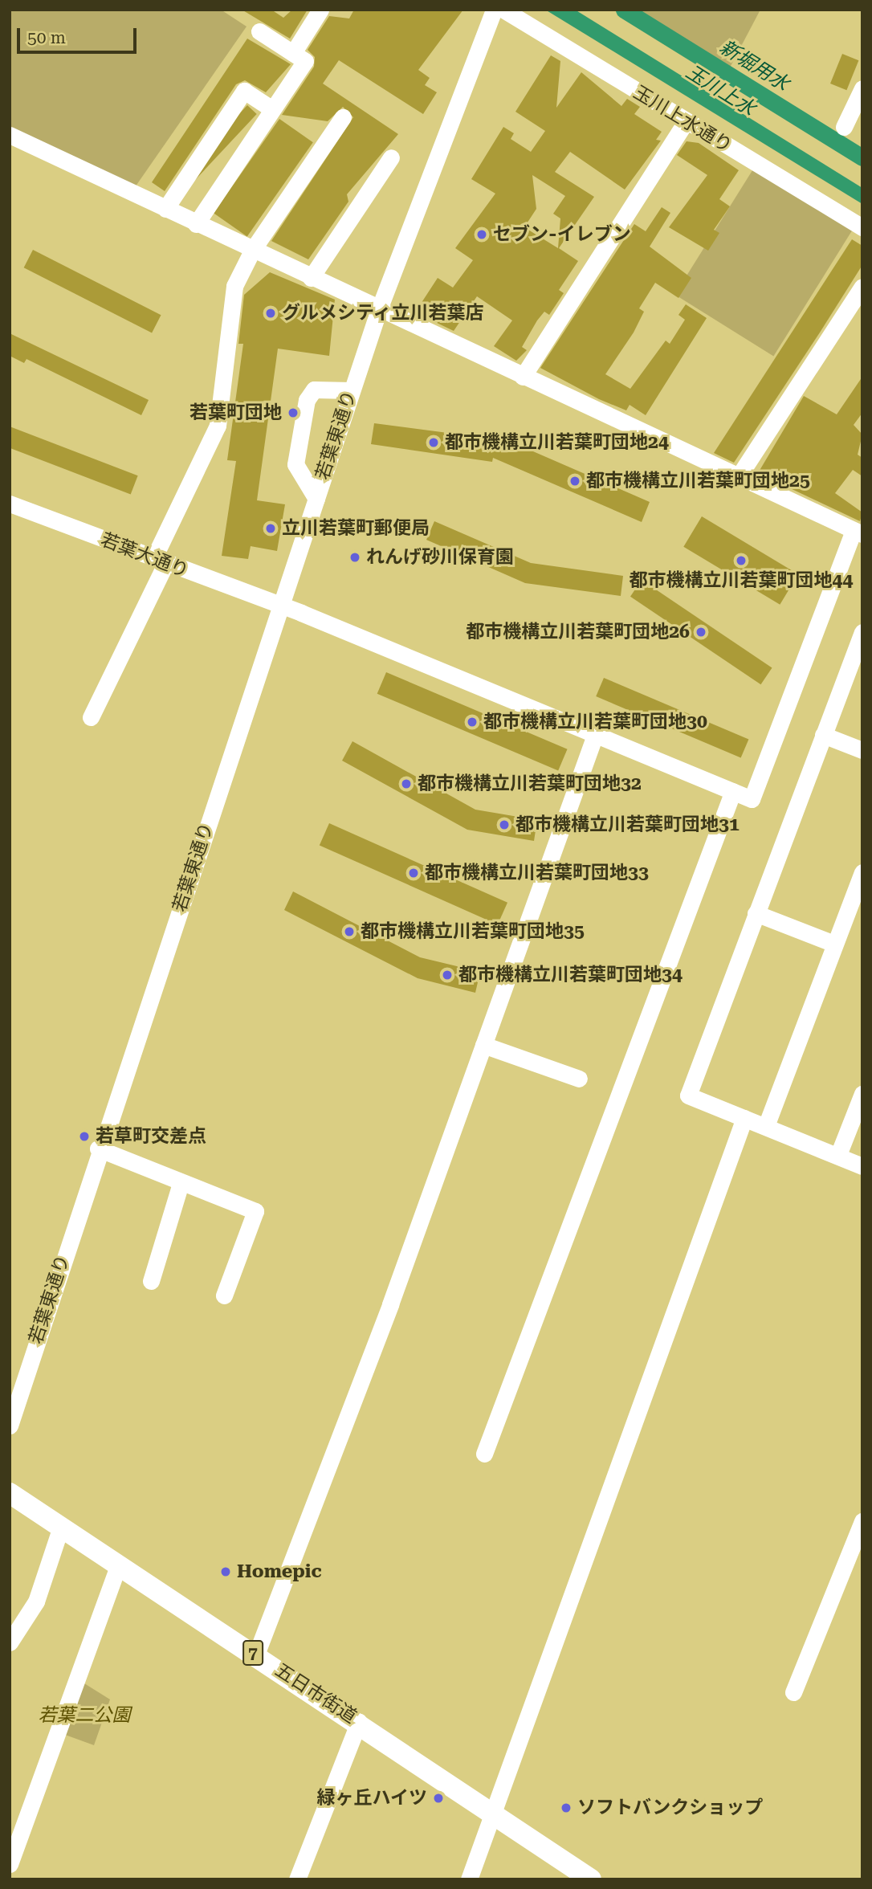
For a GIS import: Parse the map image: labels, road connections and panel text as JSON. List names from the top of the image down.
{
  "streets": {
    "main road": ["7", "五日市街道"],
    "street": ["玉川上水通り", "若葉東通り", "若葉大通り"]
  },
  "crossings": [
    ["若葉東通り", "若葉大通り"]
  ],
  "water": ["新堀用水", "玉川上水"],
  "parks": ["若葉二公園"],
  "places": [
    "セブン-イレブン",
    "グルメシティ立川若葉店",
    "若葉町団地",
    "都市機構立川若葉町団地24",
    "都市機構立川若葉町団地25",
    "立川若葉町郵便局",
    "れんげ砂川保育園",
    "都市機構立川若葉町団地44",
    "都市機構立川若葉町団地26",
    "都市機構立川若葉町団地30",
    "都市機構立川若葉町団地32",
    "都市機構立川若葉町団地31",
    "都市機構立川若葉町団地33",
    "都市機構立川若葉町団地35",
    "都市機構立川若葉町団地34",
    "若草町交差点",
    "Homepic",
    "緑ヶ丘ハイツ",
    "ソフトバンクショップ"
  ],
  "scale_bar": "50 m"
}
